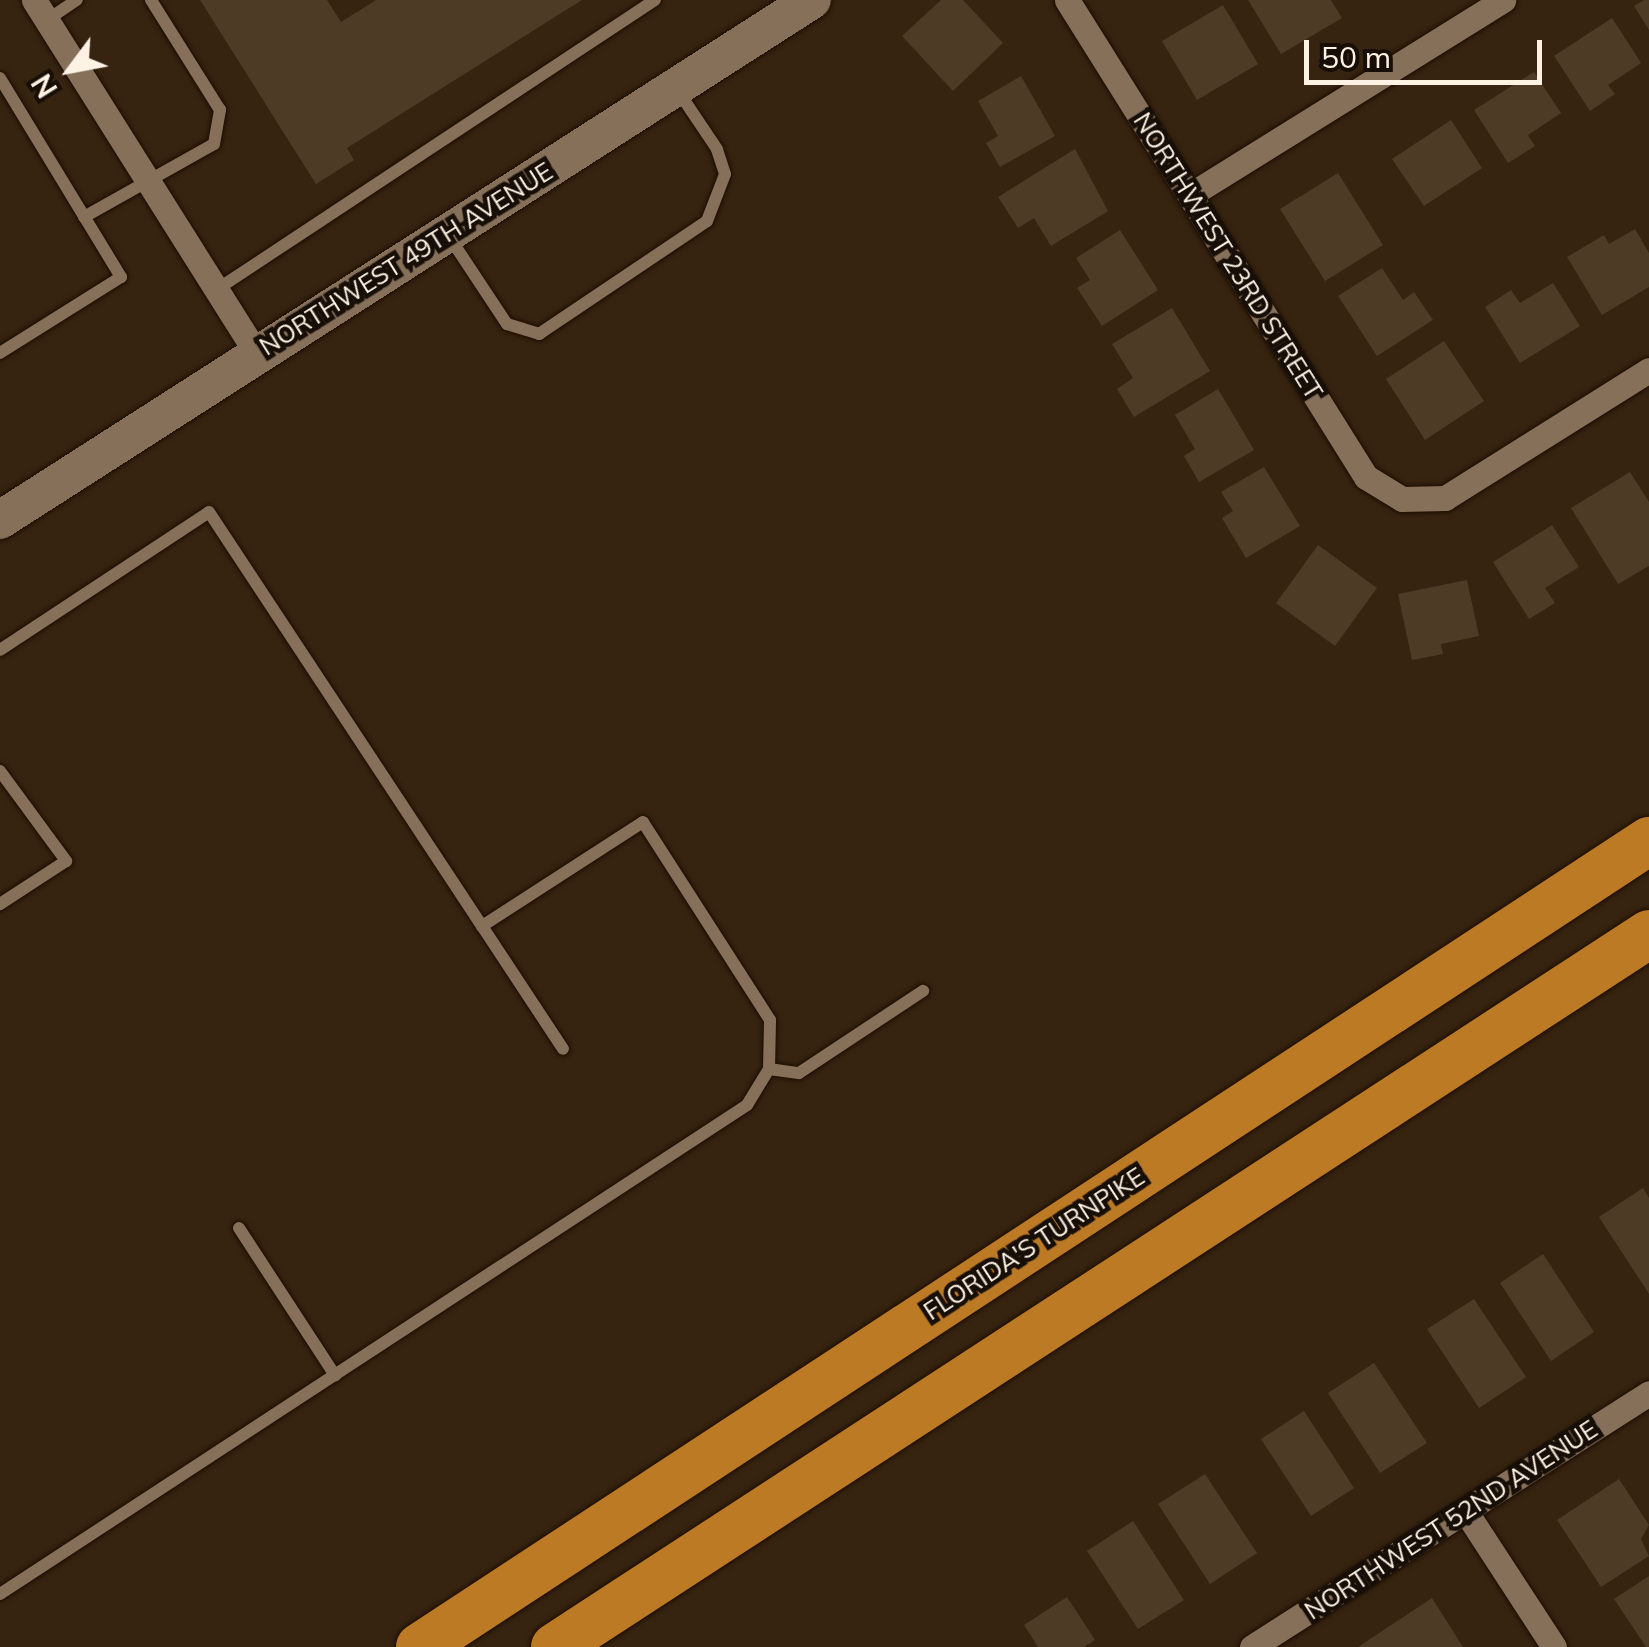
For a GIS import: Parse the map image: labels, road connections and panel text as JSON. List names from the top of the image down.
{
  "streets": {
    "highway": ["FLORIDA'S TURNPIKE"],
    "street": ["NORTHWEST 23RD STREET", "NORTHWEST 49TH AVENUE", "NORTHWEST 52ND AVENUE"]
  },
  "scale_bar": "50 m",
  "north": "bottom left"
}
